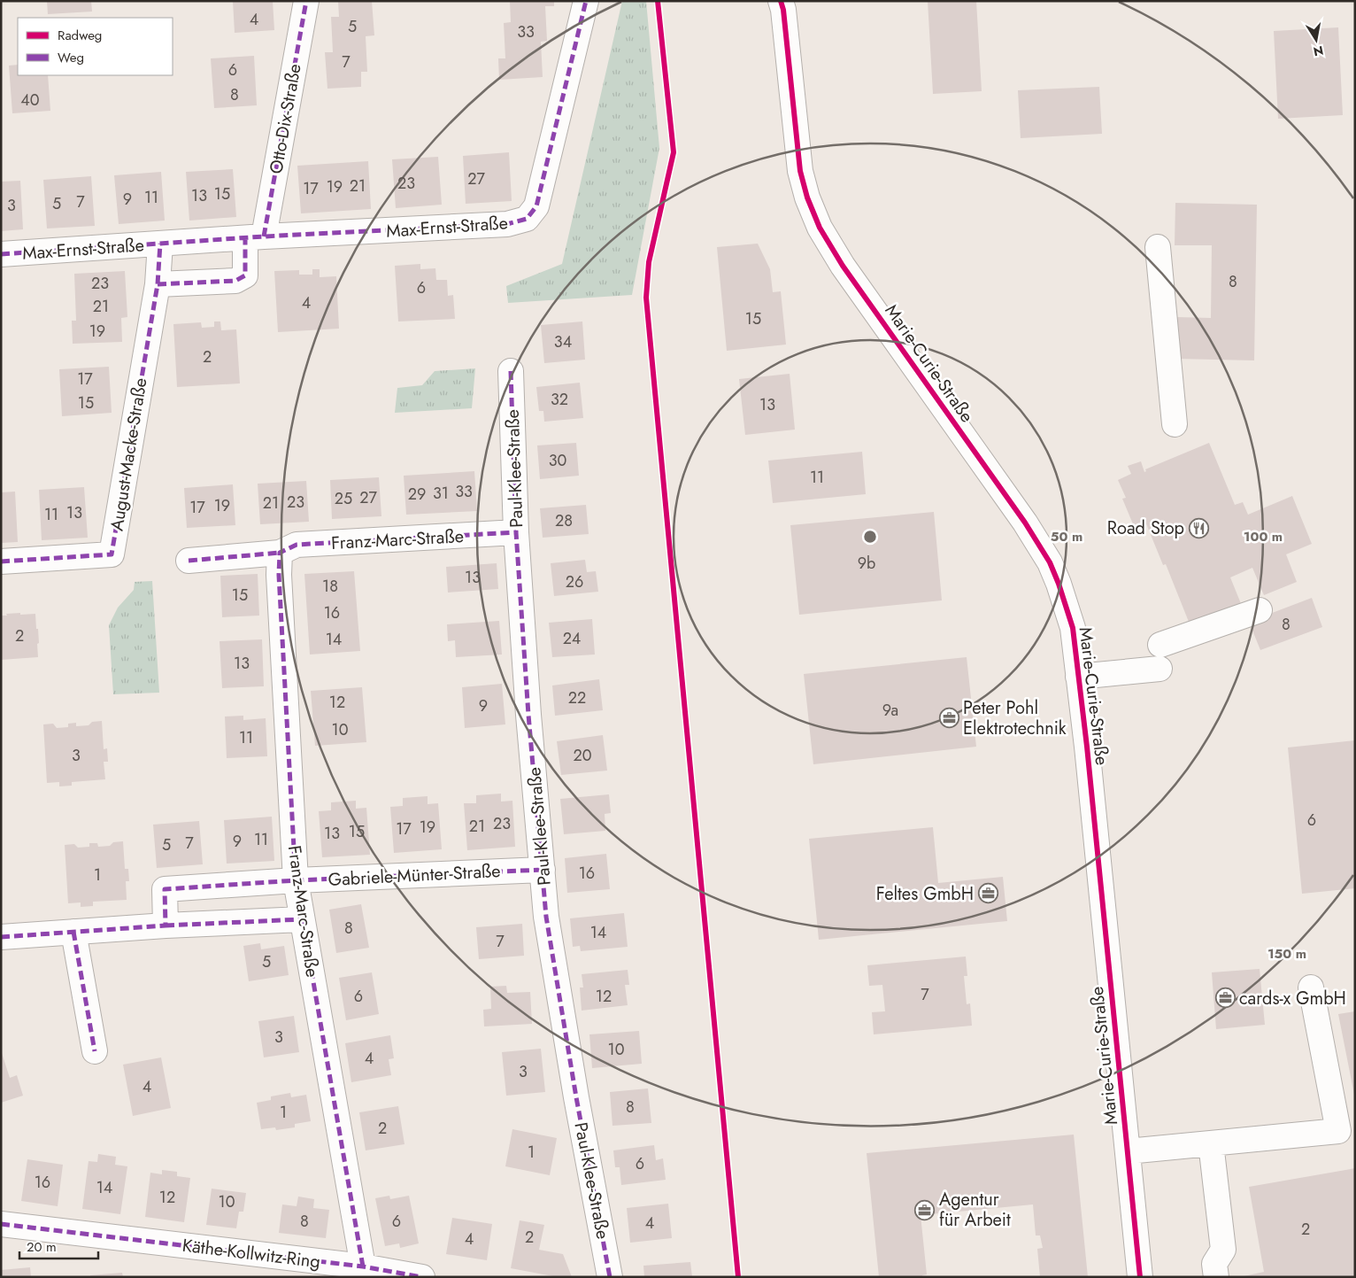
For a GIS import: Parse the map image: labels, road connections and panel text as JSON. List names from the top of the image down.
{
  "streets": {
    "street": [
      "Otto-Dix-Straße",
      "Max-Ernst-Straße",
      "Marie-Curie-Straße",
      "August-Macke-Straße",
      "Paul-Klee-Straße",
      "Franz-Marc-Straße",
      "Gabriele-Münter-Straße",
      "Käthe-Kollwitz-Ring"
    ]
  },
  "crossings": [
    ["Otto-Dix-Straße", "Max-Ernst-Straße"],
    ["Max-Ernst-Straße", "August-Macke-Straße"],
    ["Paul-Klee-Straße", "Franz-Marc-Straße"],
    ["Paul-Klee-Straße", "Gabriele-Münter-Straße"],
    ["Franz-Marc-Straße", "Gabriele-Münter-Straße"],
    ["Franz-Marc-Straße", "Käthe-Kollwitz-Ring"]
  ],
  "places": {
    "restaurant": ["Road Stop"],
    "office": [
      "Peter Pohl Elektrotechnik",
      "Feltes GmbH",
      "cards-x GmbH",
      "Agentur für Arbeit"
    ]
  },
  "house_numbers": [
    "4",
    "5",
    "33",
    "7",
    "6",
    "8",
    "40",
    "27",
    "23",
    "21",
    "19",
    "17",
    "15",
    "13",
    "11",
    "9",
    "7",
    "5",
    "3",
    "8",
    "23",
    "6",
    "4",
    "21",
    "15",
    "19",
    "34",
    "2",
    "17",
    "32",
    "15",
    "13",
    "30",
    "11",
    "33",
    "31",
    "29",
    "27",
    "25",
    "23",
    "21",
    "19",
    "17",
    "13",
    "11",
    "28",
    "9b",
    "13",
    "26",
    "18",
    "15",
    "16",
    "8",
    "2",
    "24",
    "14",
    "13",
    "22",
    "12",
    "9",
    "9a",
    "10",
    "11",
    "3",
    "20",
    "6",
    "23",
    "21",
    "19",
    "17",
    "15",
    "13",
    "11",
    "9",
    "7",
    "5",
    "16",
    "1",
    "8",
    "14",
    "7",
    "5",
    "7",
    "6",
    "12",
    "3",
    "10",
    "4",
    "3",
    "4",
    "8",
    "1",
    "2",
    "1",
    "6",
    "16",
    "14",
    "12",
    "10",
    "8",
    "6",
    "4",
    "2",
    "2",
    "4"
  ],
  "legend": ["Radweg", "Weg"],
  "scale_bar": "20 m",
  "north": "bottom",
  "rings": ["50 m", "100 m", "150 m"]
}
